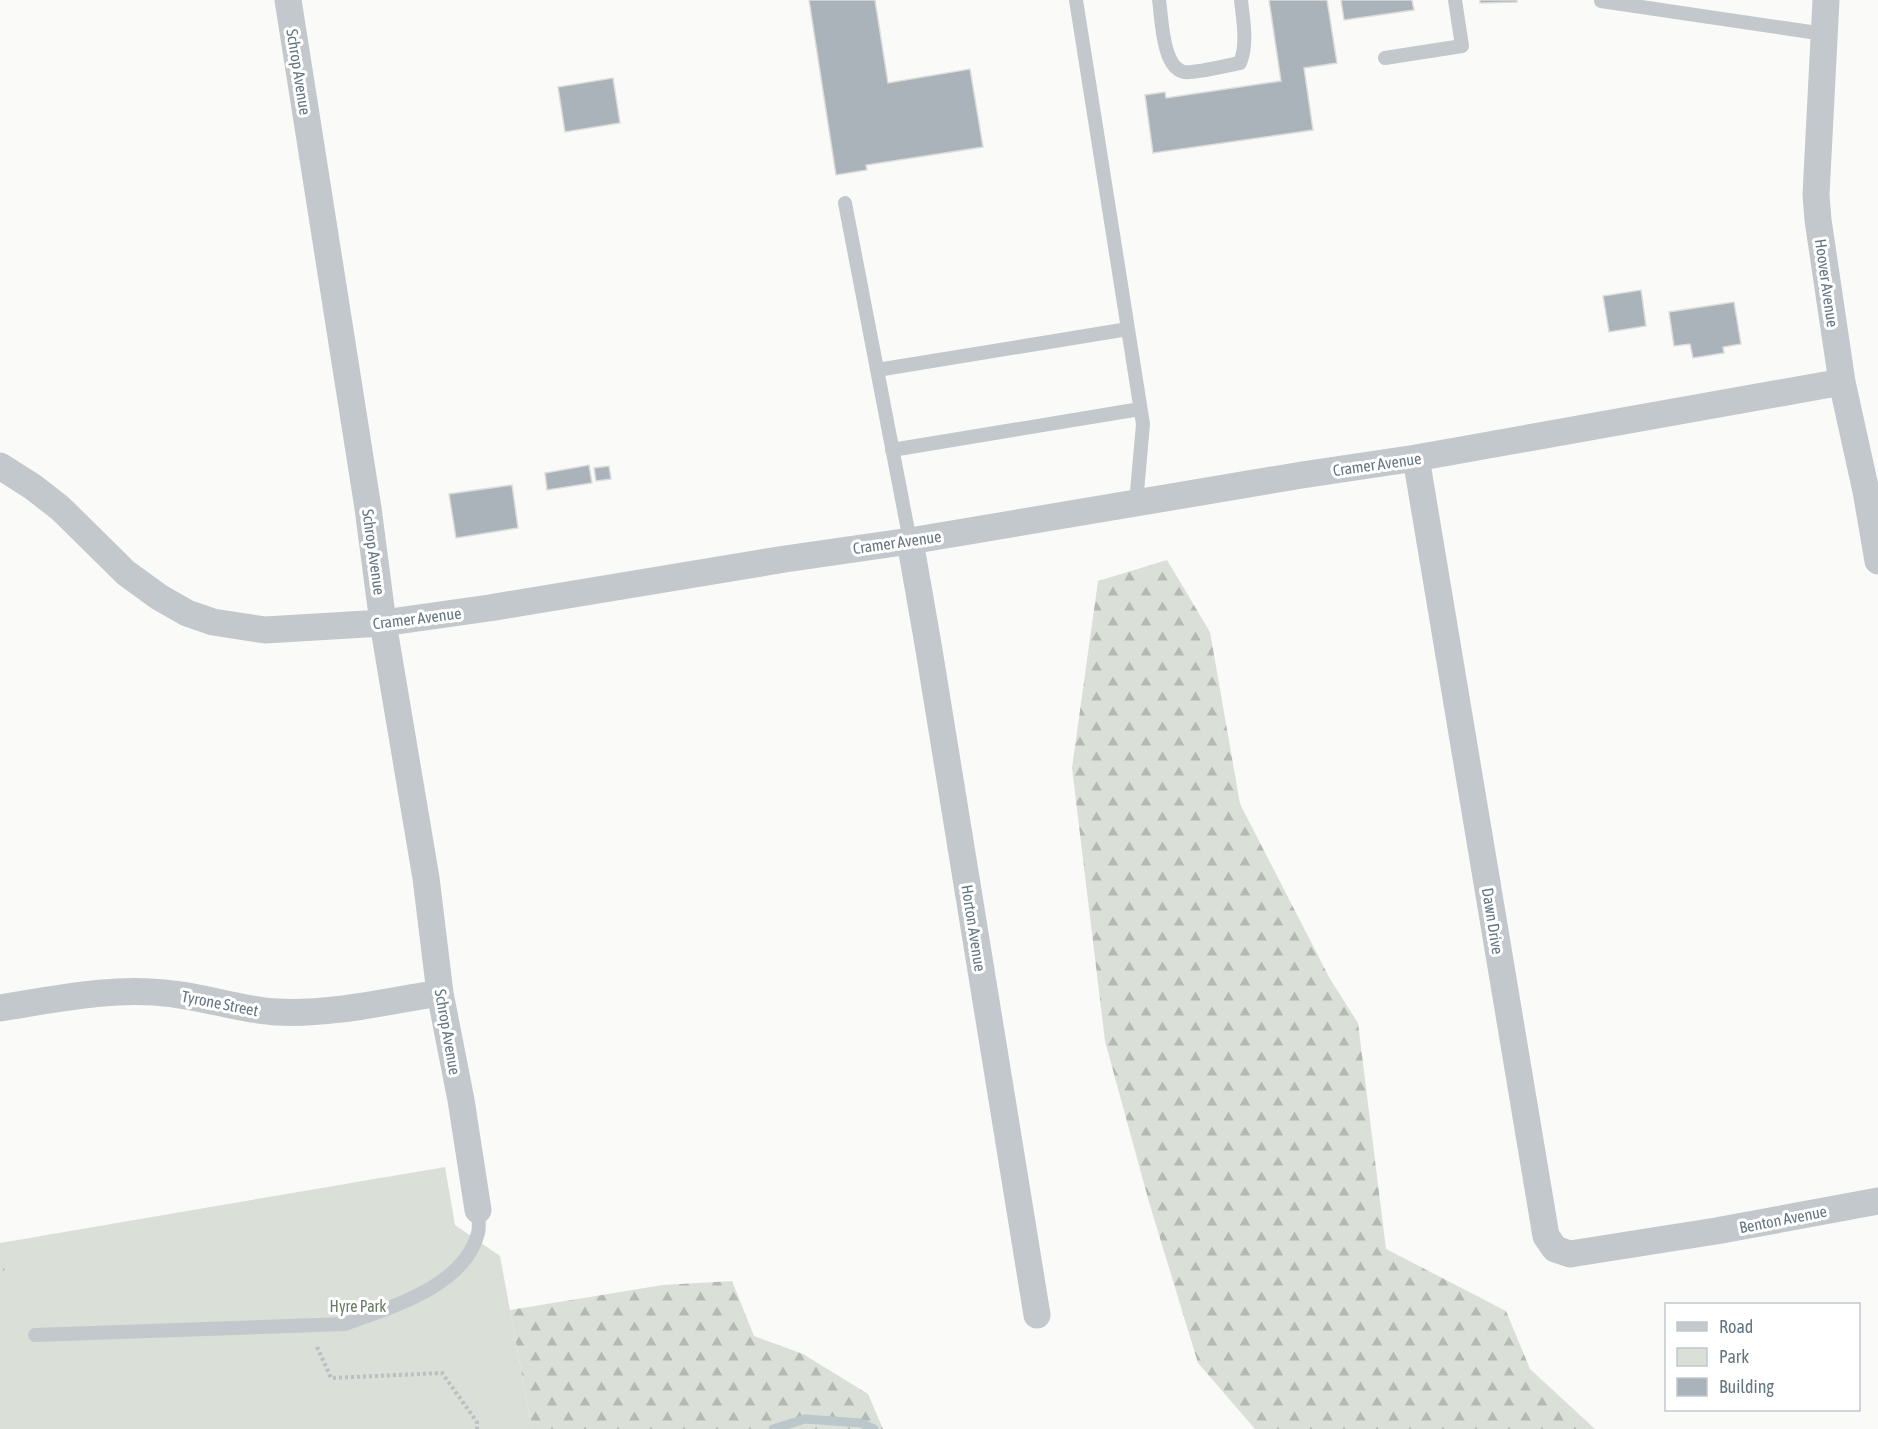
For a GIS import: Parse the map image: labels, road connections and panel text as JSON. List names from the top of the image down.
{
  "streets": {
    "street": [
      "Schrop Avenue",
      "Hoover Avenue",
      "Cramer Avenue",
      "Dawn Drive",
      "Horton Avenue",
      "Tyrone Street",
      "Benton Avenue"
    ]
  },
  "crossings": [
    ["Schrop Avenue", "Cramer Avenue"],
    ["Schrop Avenue", "Tyrone Street"],
    ["Hoover Avenue", "Cramer Avenue"],
    ["Cramer Avenue", "Dawn Drive"],
    ["Cramer Avenue", "Horton Avenue"],
    ["Dawn Drive", "Benton Avenue"]
  ],
  "parks": ["Hyre Park"],
  "legend": ["Road", "Park", "Building"]
}
